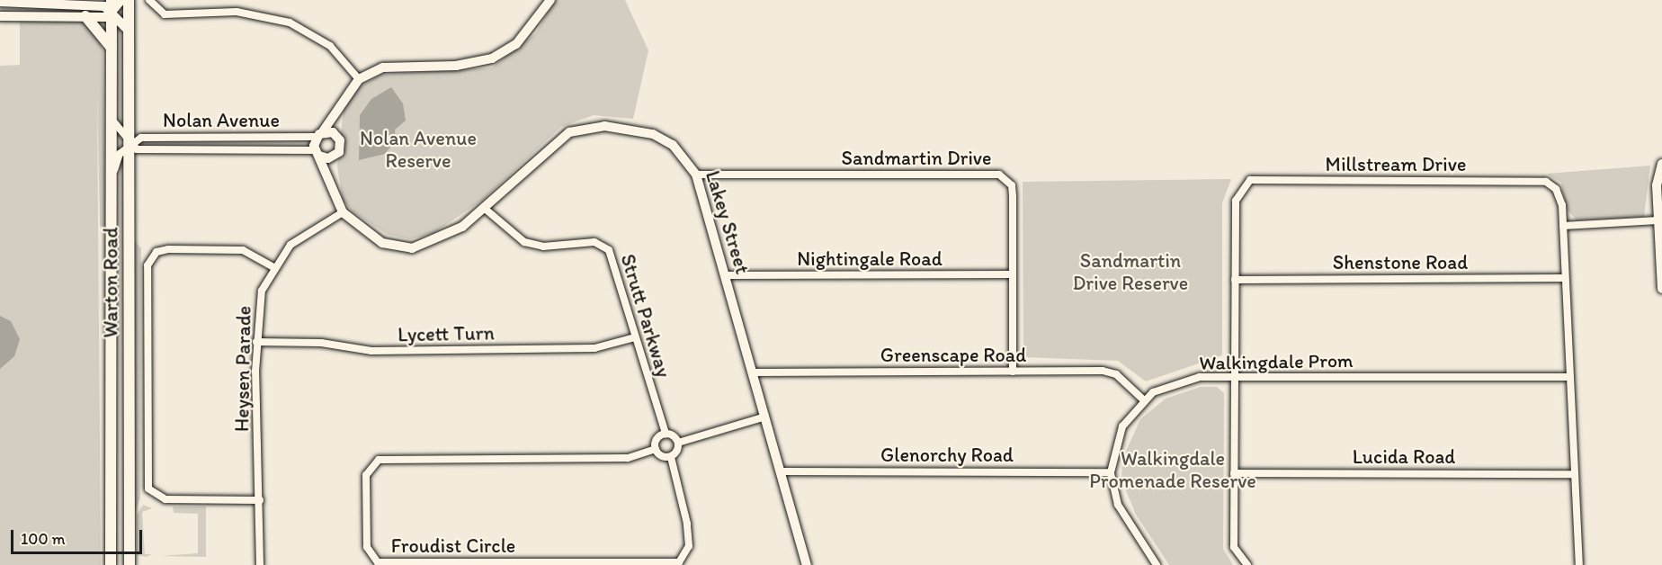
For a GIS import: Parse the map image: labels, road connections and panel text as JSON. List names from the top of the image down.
{
  "streets": {
    "main road": ["Warton Road"],
    "street": [
      "Nolan Avenue",
      "Sandmartin Drive",
      "Millstream Drive",
      "Lakey Street",
      "Nightingale Road",
      "Shenstone Road",
      "Strutt Parkway",
      "Lycett Turn",
      "Greenscape Road",
      "Walkingdale Prom",
      "Heysen Parade",
      "Glenorchy Road",
      "Lucida Road",
      "Froudist Circle"
    ]
  },
  "crossings": [
    ["Nolan Avenue", "Warton Road"],
    ["Sandmartin Drive", "Lakey Street"],
    ["Sandmartin Drive", "Nightingale Road"],
    ["Sandmartin Drive", "Greenscape Road"],
    ["Millstream Drive", "Shenstone Road"],
    ["Millstream Drive", "Walkingdale Prom"],
    ["Millstream Drive", "Lucida Road"],
    ["Lakey Street", "Nightingale Road"],
    ["Lakey Street", "Strutt Parkway"],
    ["Lakey Street", "Greenscape Road"],
    ["Lakey Street", "Heysen Parade"],
    ["Lakey Street", "Glenorchy Road"],
    ["Strutt Parkway", "Lycett Turn"],
    ["Lycett Turn", "Heysen Parade"],
    ["Greenscape Road", "Walkingdale Prom"],
    ["Walkingdale Prom", "Glenorchy Road"]
  ],
  "parks": ["Nolan Avenue Reserve", "Sandmartin Drive Reserve", "Walkingdale Promenade Reserve"],
  "scale_bar": "100 m"
}
